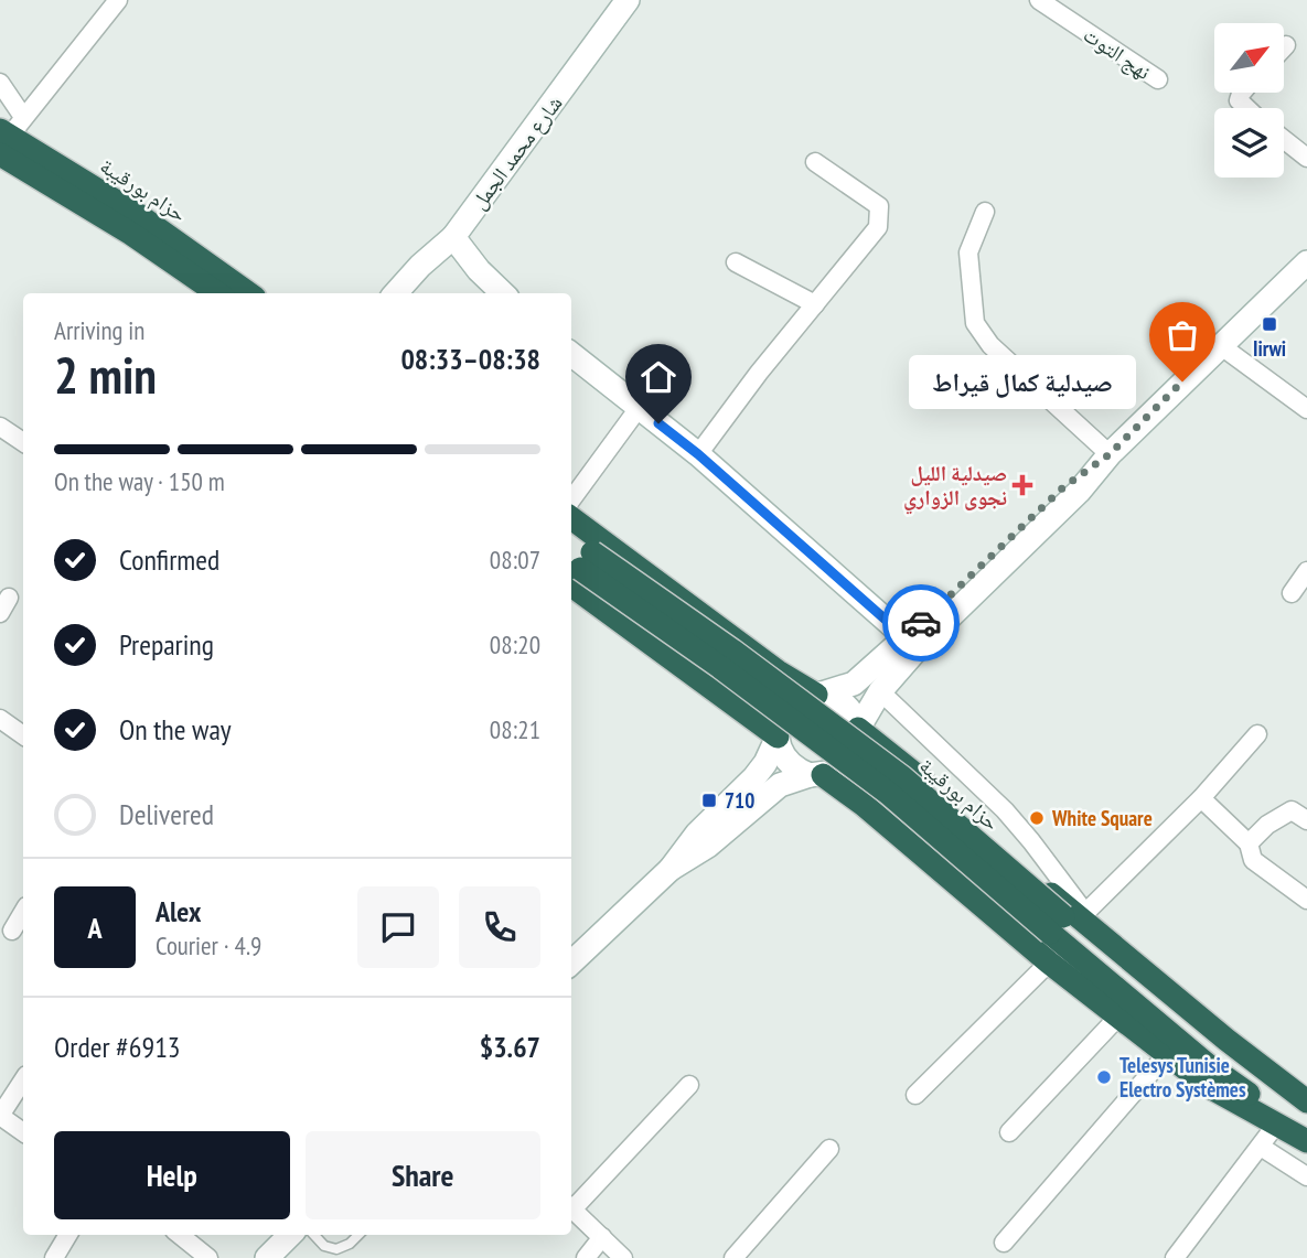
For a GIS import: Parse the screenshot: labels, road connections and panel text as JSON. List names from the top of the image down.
{
  "streets": {
    "highway": ["حزام بورقيبة"],
    "main road": ["شارع محمد الجمل"],
    "street": ["نهج التوت"]
  },
  "places": {
    "transit": ["Iirwi", "710"],
    "other": ["صيدلية كمال قيراط", "White Square", "Telesys Tunisie Electro Systèmes"],
    "health": ["صيدلية الليل نجوى الزواري"]
  },
  "north": "top right",
  "page": {
    "heading": ["2 min", "Arriving in", "08:33–08:38"],
    "panel": [
      "Alex",
      "Courier · 4.9",
      "Order #6913",
      "$3.67"
    ],
    "bubble": "صيدلية كمال قيراط",
    "bar": "On the way · 150 m",
    "list": [
      ["Confirmed", "08:07"],
      ["Preparing", "08:20"],
      ["On the way", "08:21"],
      "Delivered"
    ],
    "round": "A",
    "buttons": ["Help", "Share"]
  }
}
